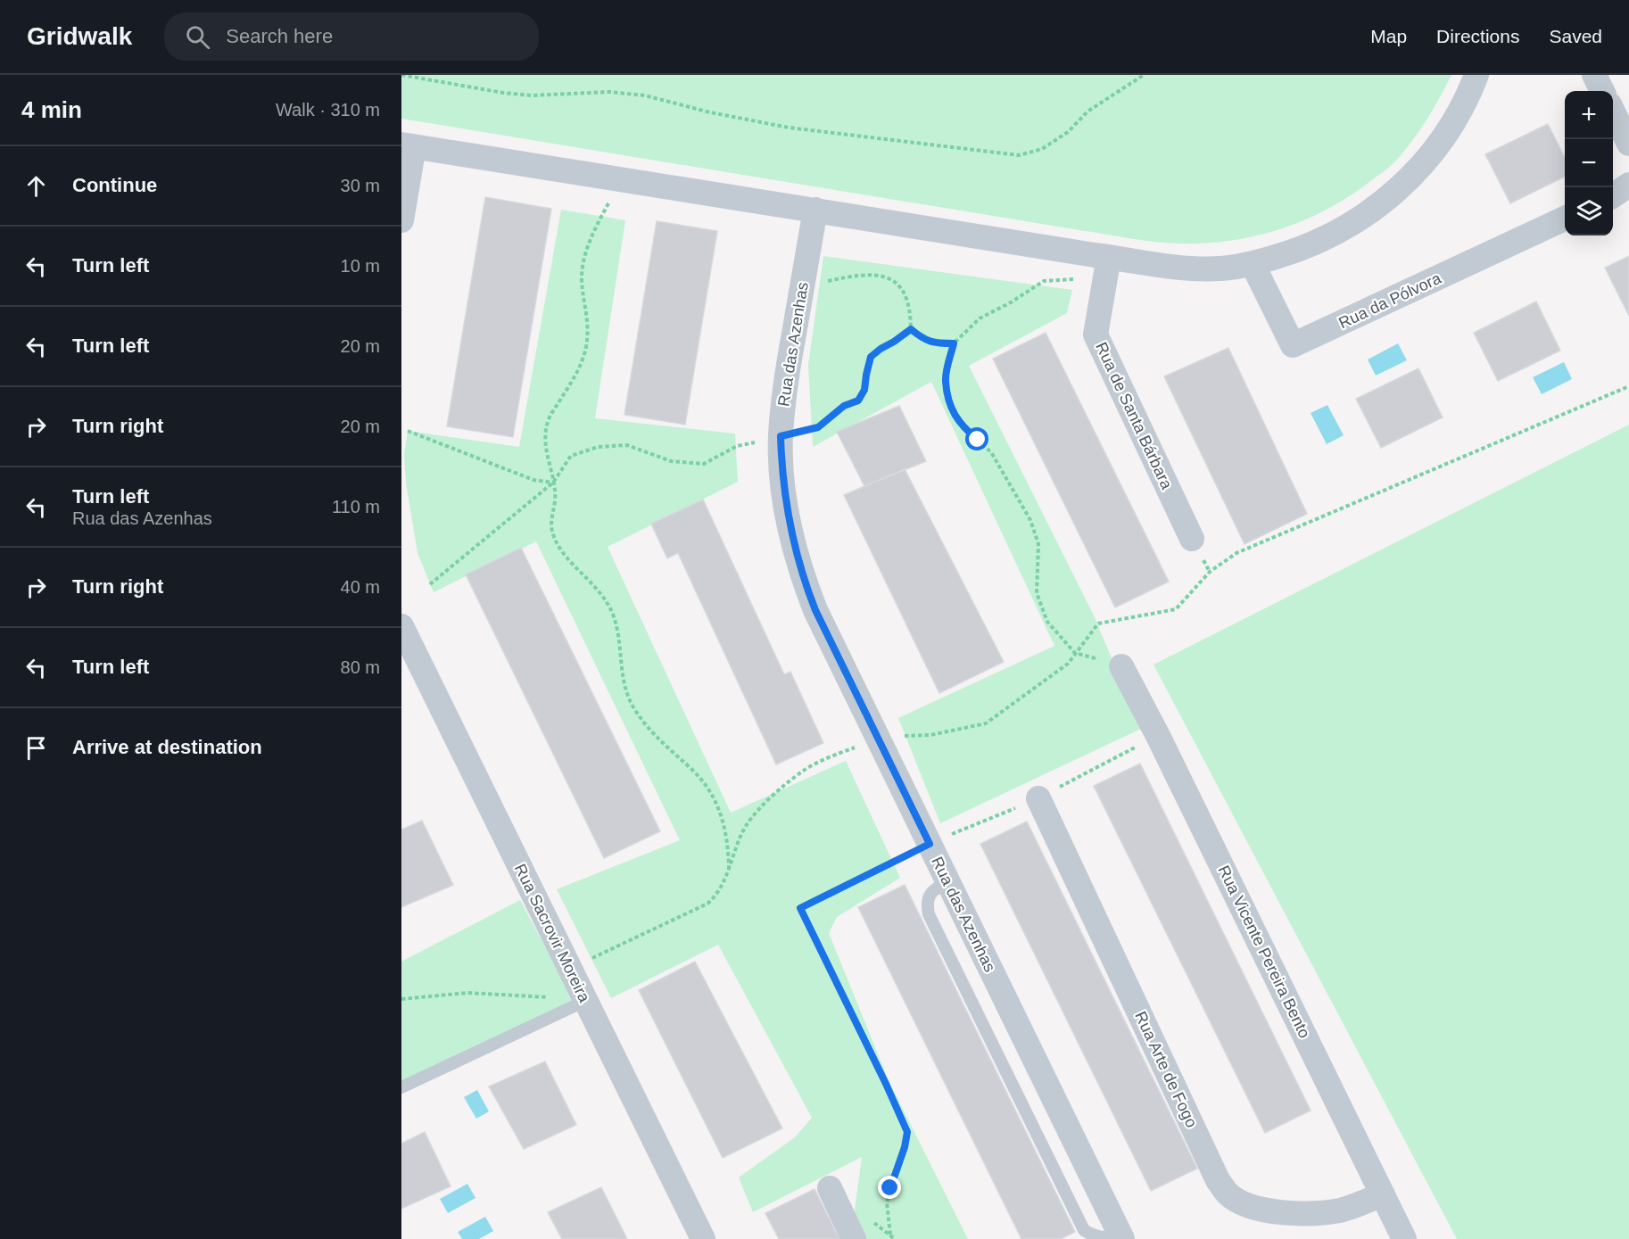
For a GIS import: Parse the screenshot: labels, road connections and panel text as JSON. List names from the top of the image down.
{
  "streets": {
    "street": [
      "Rua da Pólvora",
      "Rua das Azenhas",
      "Rua de Santa Bárbara",
      "Rua Sacrovir Moreira",
      "Rua Vicente Pereira Bento",
      "Rua Arte de Fogo"
    ]
  },
  "crossings": [
    ["Rua Vicente Pereira Bento", "Rua Arte de Fogo"]
  ],
  "page": {
    "header": "Gridwalk",
    "search": "Search here",
    "nav": ["Map", "Directions", "Saved"],
    "heading": ["4 min", "Walk · 310 m"],
    "map_buttons": ["+", "−"],
    "list": [
      ["Continue", "30 m"],
      ["Turn left", "10 m"],
      ["Turn left", "20 m"],
      ["Turn right", "20 m"],
      ["Turn left", "Rua das Azenhas", "110 m"],
      ["Turn right", "40 m"],
      ["Turn left", "80 m"],
      "Arrive at destination"
    ]
  }
}
